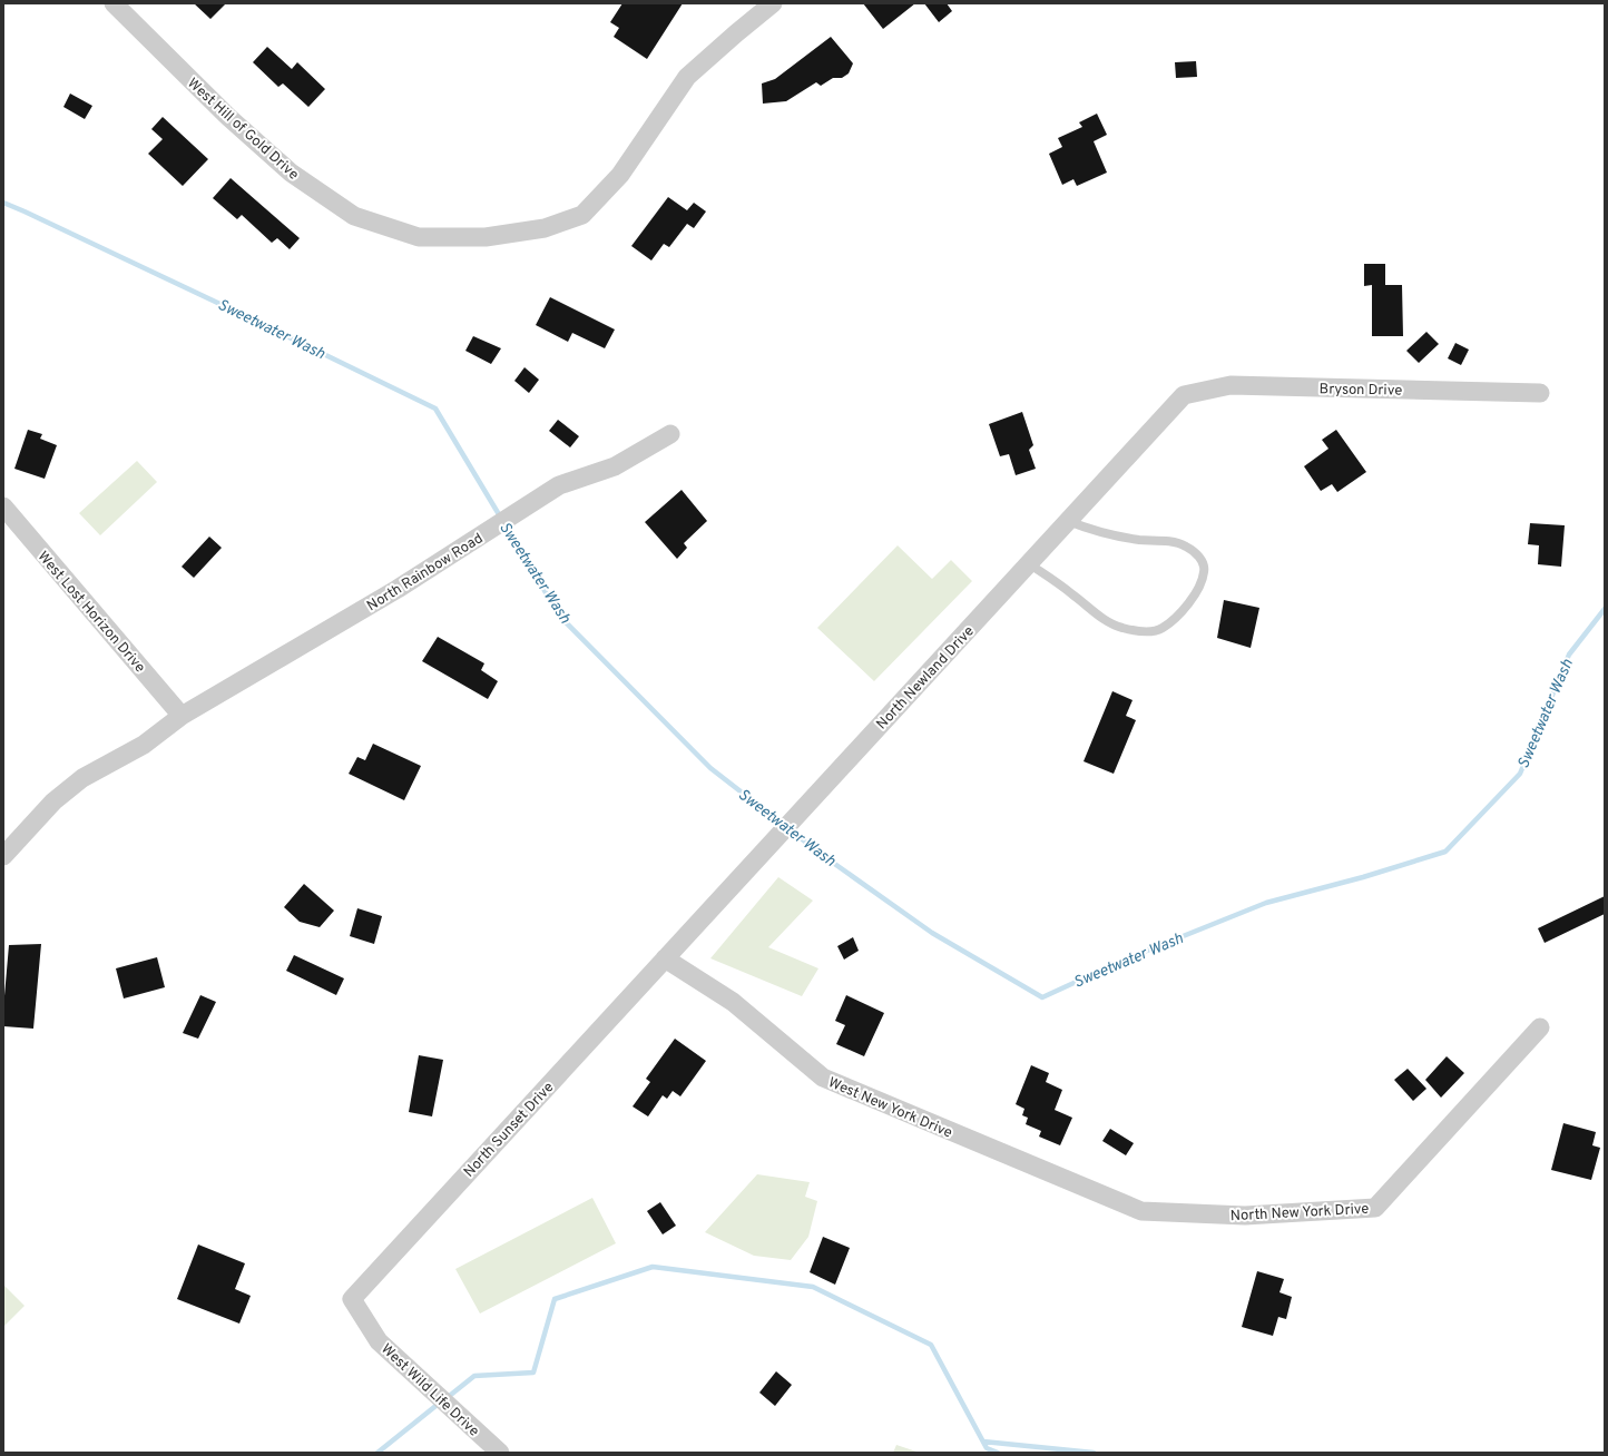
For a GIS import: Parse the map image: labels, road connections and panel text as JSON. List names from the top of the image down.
{
  "streets": {
    "street": [
      "West Hill of Gold Drive",
      "Bryson Drive",
      "North Rainbow Road",
      "West Lost Horizon Drive",
      "North Newland Drive",
      "West New York Drive",
      "North Sunset Drive",
      "North New York Drive",
      "West Wild Life Drive"
    ]
  },
  "crossings": [
    ["Bryson Drive", "North Newland Drive"],
    ["North Rainbow Road", "West Lost Horizon Drive"],
    ["North Newland Drive", "West New York Drive"],
    ["North Newland Drive", "North Sunset Drive"],
    ["West New York Drive", "North Sunset Drive"],
    ["West New York Drive", "North New York Drive"],
    ["North Sunset Drive", "West Wild Life Drive"]
  ],
  "water": ["Sweetwater Wash"]
}
